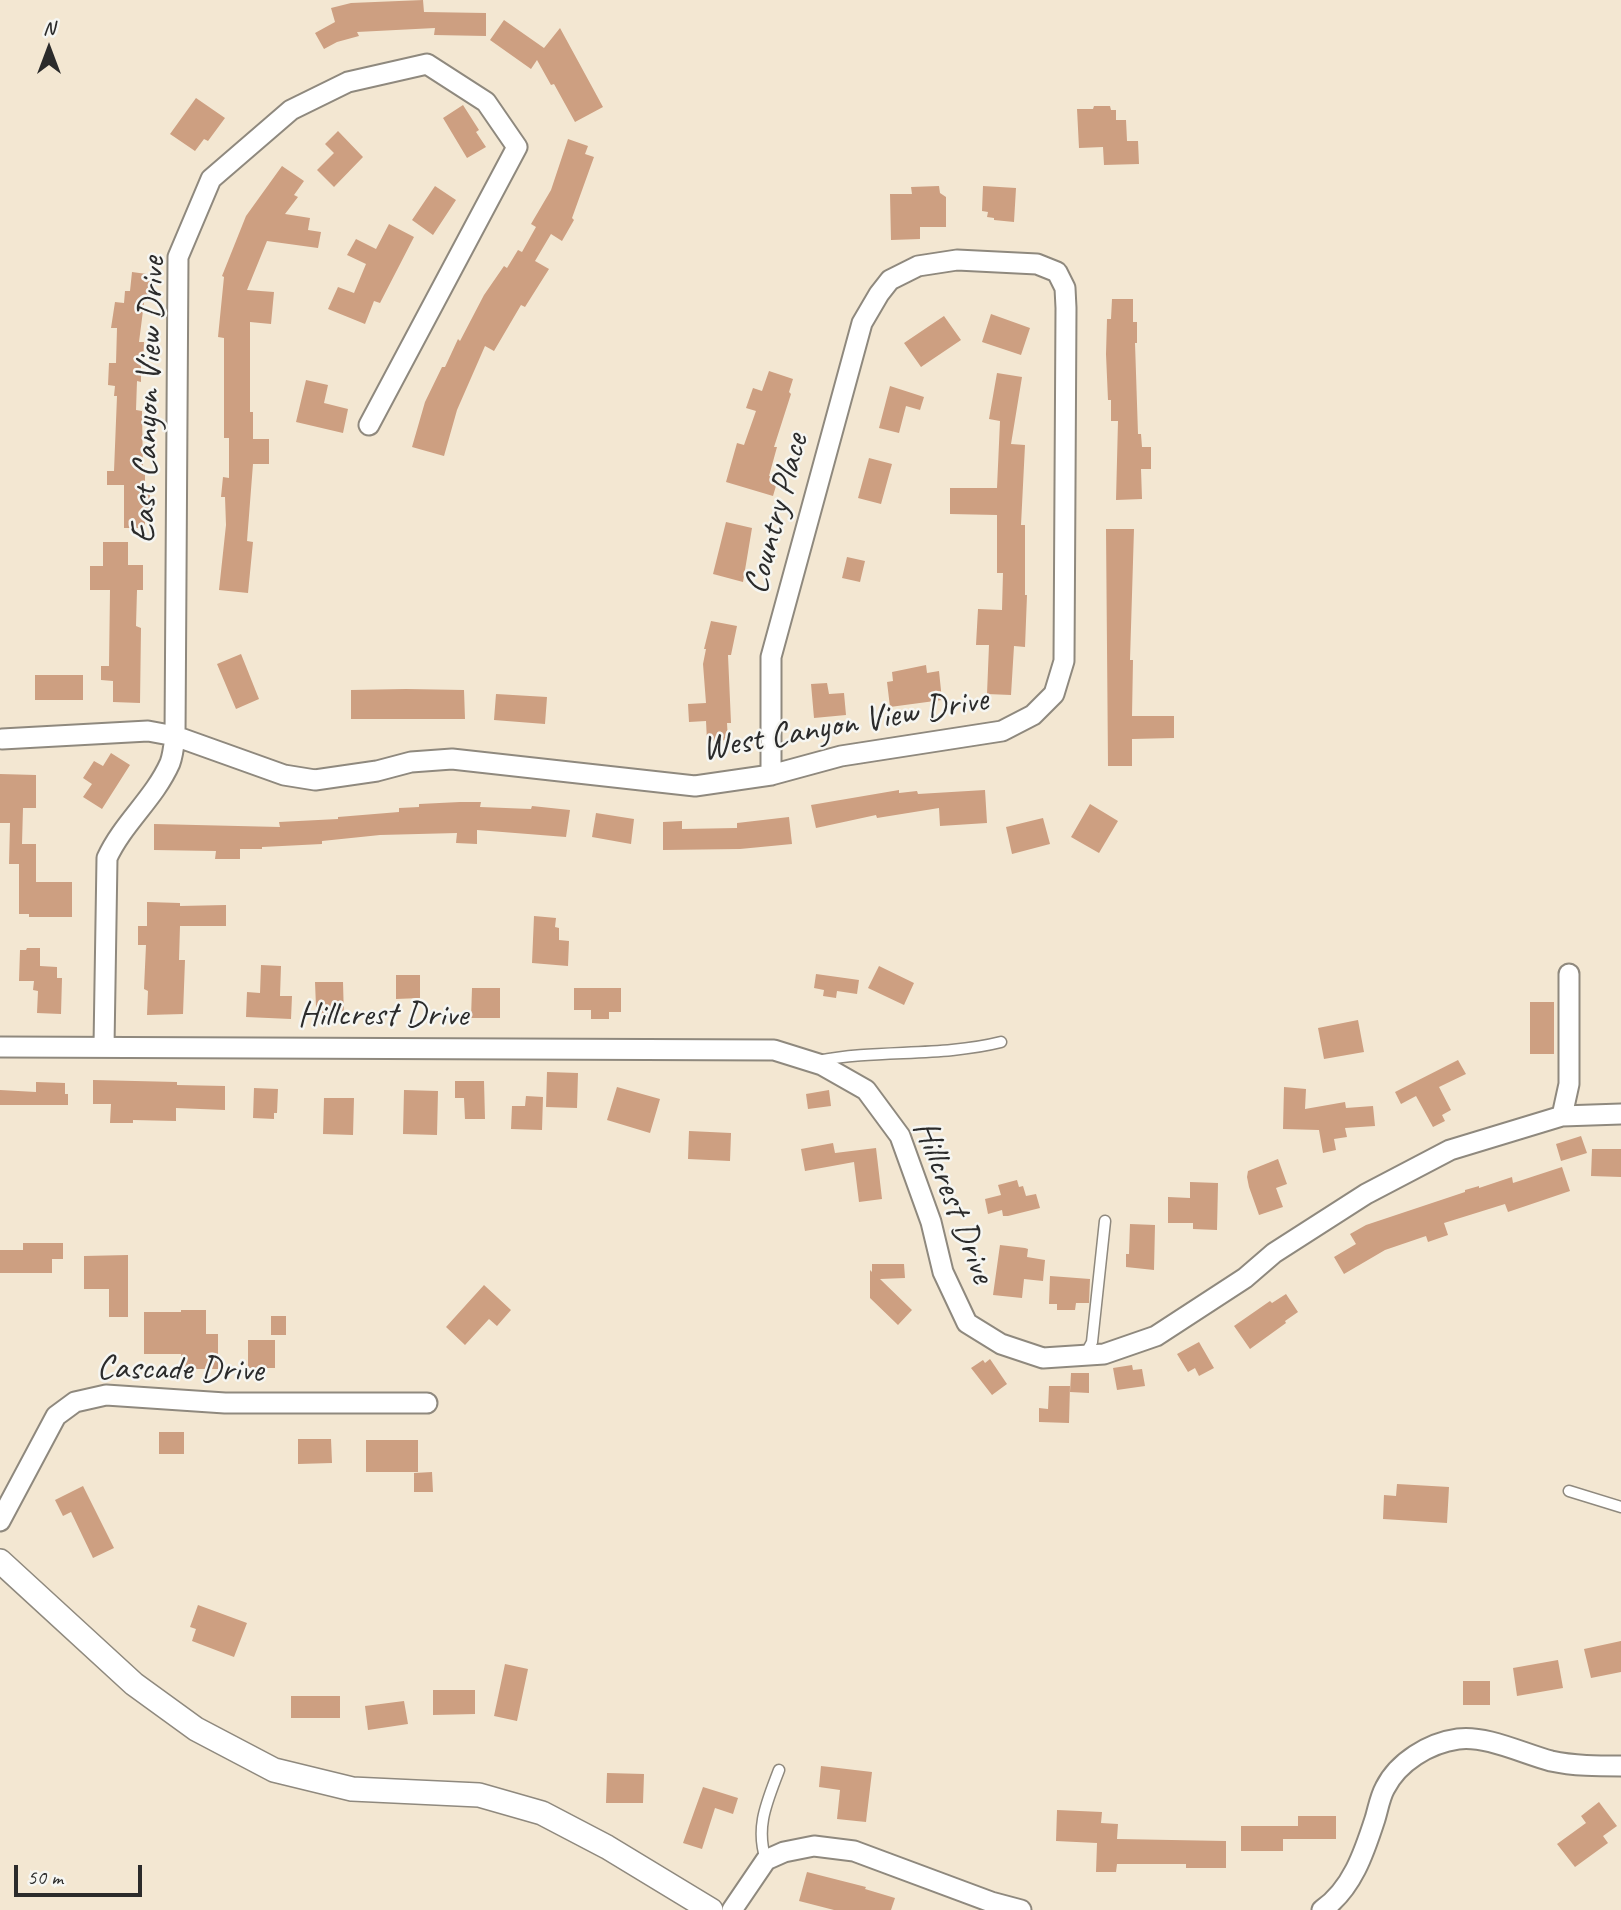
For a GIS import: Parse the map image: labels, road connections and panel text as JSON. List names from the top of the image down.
{
  "streets": {
    "street": [
      "East Canyon View Drive",
      "Country Place",
      "West Canyon View Drive",
      "Hillcrest Drive",
      "Cascade Drive"
    ]
  },
  "crossings": [
    ["East Canyon View Drive", "West Canyon View Drive"],
    ["East Canyon View Drive", "Hillcrest Drive"],
    ["Country Place", "West Canyon View Drive"]
  ],
  "scale_bar": "50 m",
  "north": "top"
}
